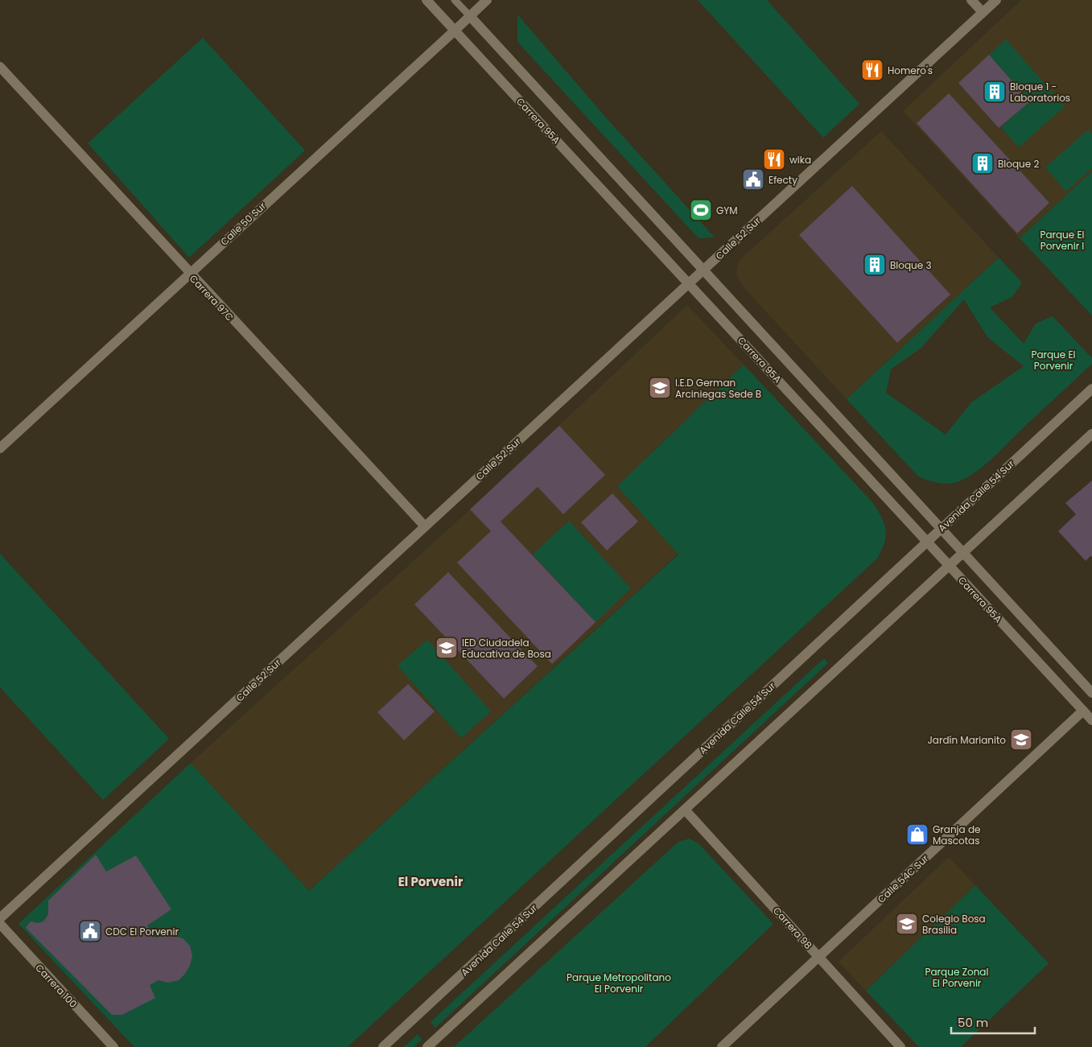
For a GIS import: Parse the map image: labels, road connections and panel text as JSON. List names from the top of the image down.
{
  "streets": {
    "street": [
      "Carrera 95A",
      "Calle 50 Sur",
      "Calle 52 Sur",
      "Carrera 97C",
      "Avenida Calle 54 Sur",
      "Calle 54C Sur",
      "Carrera 98",
      "Carrera 100"
    ]
  },
  "crossings": [
    ["Carrera 95A", "Calle 50 Sur"],
    ["Carrera 95A", "Calle 52 Sur"],
    ["Carrera 95A", "Avenida Calle 54 Sur"],
    ["Carrera 95A", "Calle 54C Sur"],
    ["Calle 50 Sur", "Carrera 97C"],
    ["Calle 52 Sur", "Carrera 97C"],
    ["Calle 54C Sur", "Carrera 98"]
  ],
  "districts": ["El Porvenir"],
  "parks": [
    "Parque El Porvenir I",
    "Parque El Porvenir",
    "Parque Zonal El Porvenir",
    "Parque Metropolitano El Porvenir"
  ],
  "places": {
    "restaurant": ["Homero's", "wika"],
    "building": ["Bloque 1 - Laboratorios", "Bloque 2", "Bloque 3"],
    "public building": ["Efecty", "CDC El Porvenir"],
    "sports": ["GYM"],
    "school or university": [
      "I.E.D German Arciniegas Sede B",
      "IED Ciudadela Educativa de Bosa",
      "Jardín Marianito",
      "Colegio Bosa Brasilia"
    ],
    "shop": ["Granja de Mascotas"]
  },
  "scale_bar": "50 m"
}
